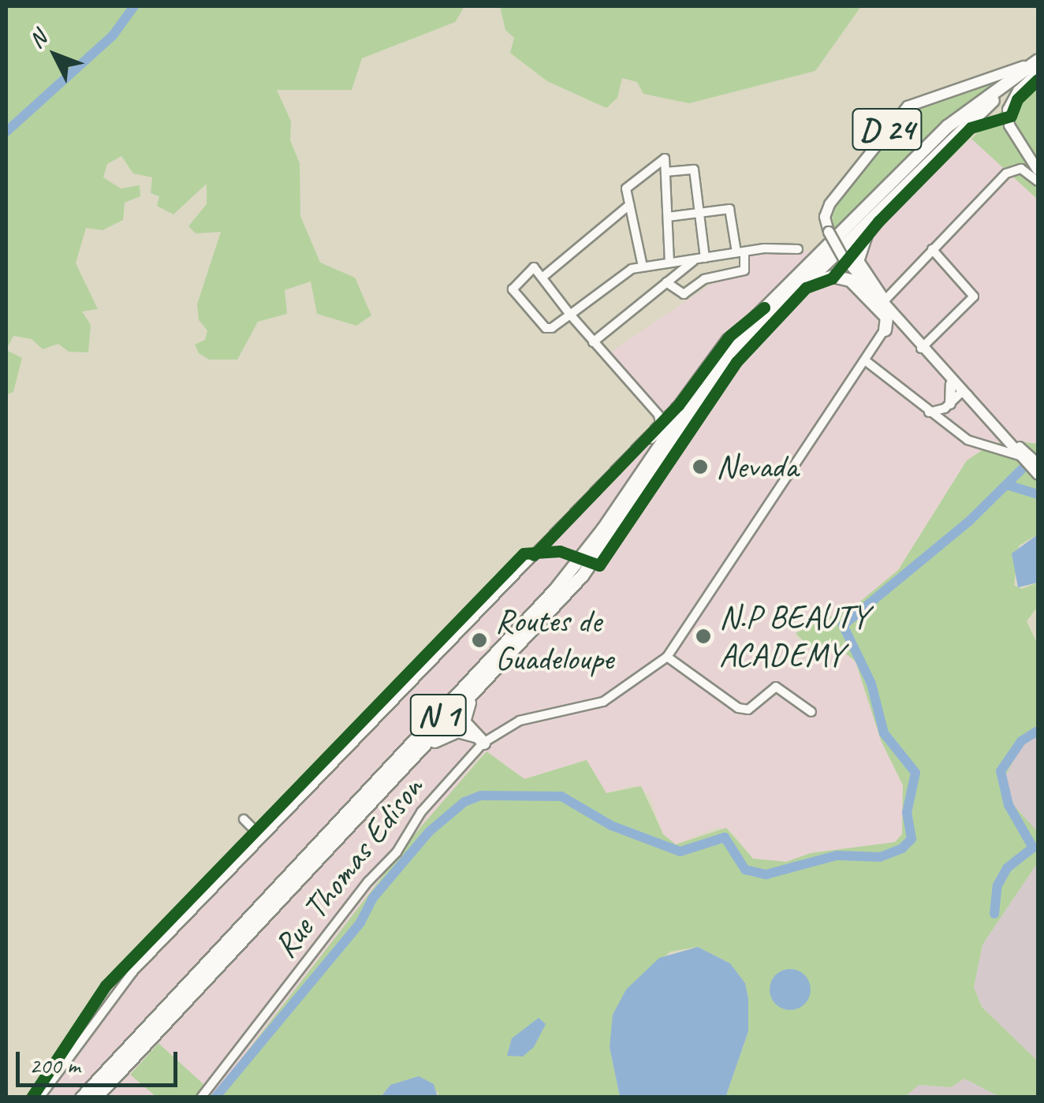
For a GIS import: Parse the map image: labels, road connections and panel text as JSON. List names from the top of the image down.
{
  "streets": {
    "highway": ["N 1"],
    "main road": ["D 24"],
    "street": ["Rue Thomas Edison"]
  },
  "places": ["Nevada", "N.P BEAUTY ACADEMY", "Routes de Guadeloupe"],
  "scale_bar": "200 m",
  "north": "top left"
}
